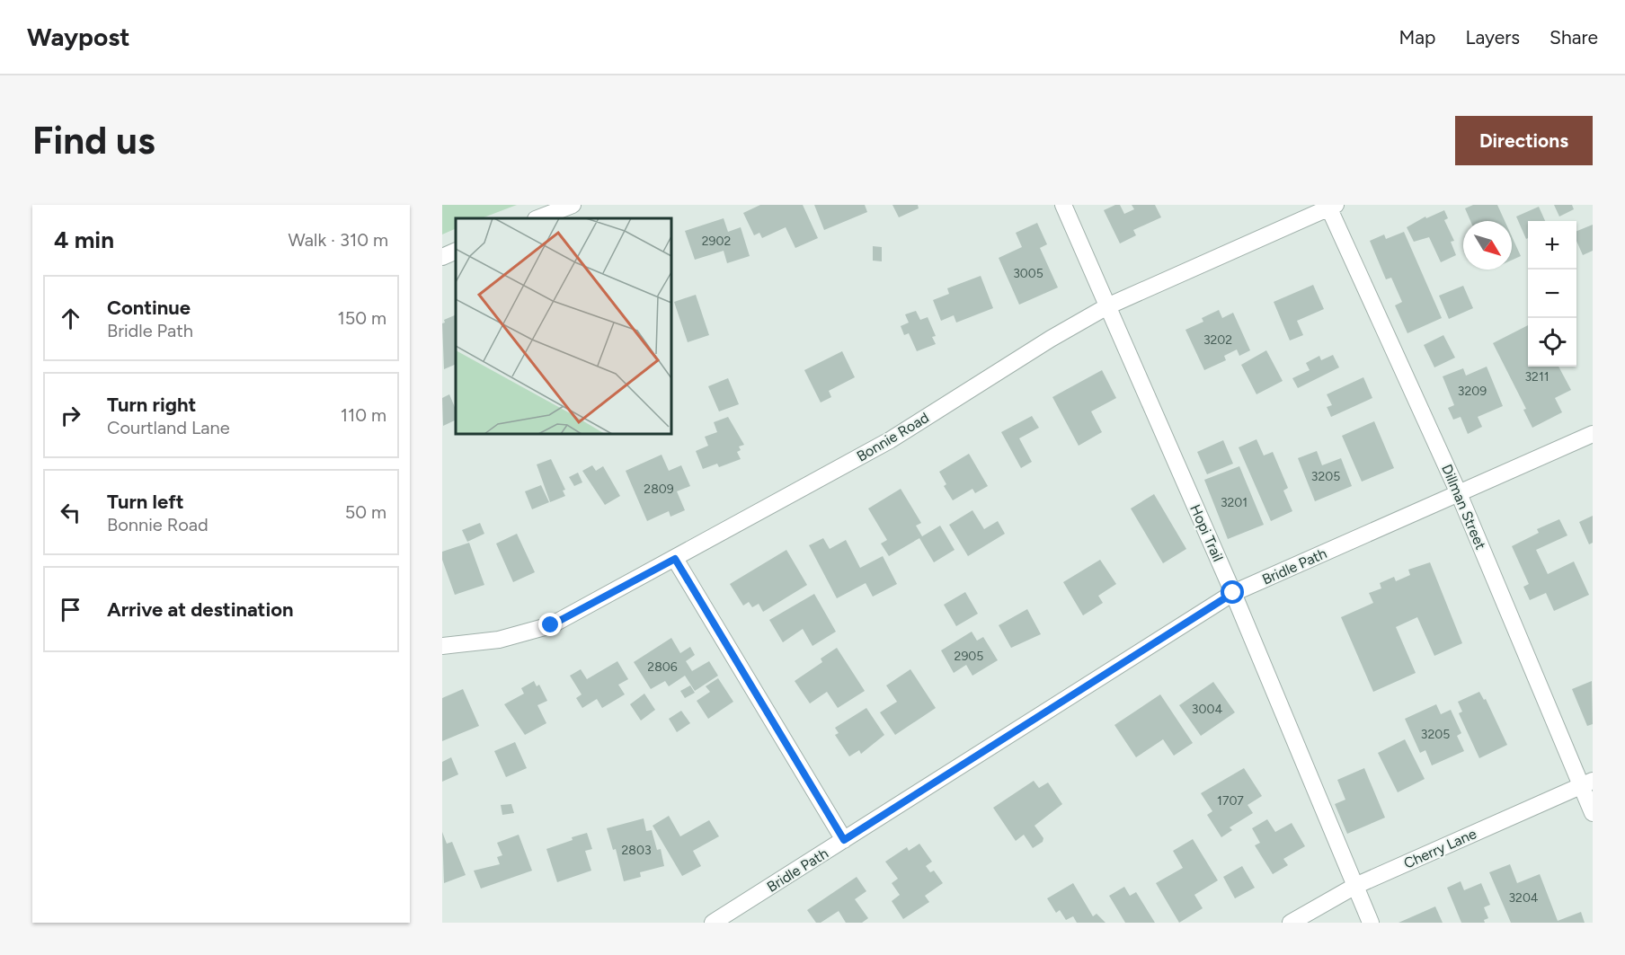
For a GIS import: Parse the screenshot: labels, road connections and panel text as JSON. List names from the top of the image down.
{
  "streets": {
    "street": [
      "Bonnie Road",
      "Dillman Street",
      "Hopi Trail",
      "Bridle Path",
      "Cherry Lane"
    ]
  },
  "crossings": [
    ["Bonnie Road", "Dillman Street"],
    ["Bonnie Road", "Hopi Trail"],
    ["Dillman Street", "Bridle Path"],
    ["Dillman Street", "Cherry Lane"],
    ["Hopi Trail", "Bridle Path"],
    ["Hopi Trail", "Cherry Lane"]
  ],
  "house_numbers": [
    "2902",
    "3005",
    "3202",
    "3211",
    "3209",
    "3205",
    "2809",
    "3201",
    "2905",
    "2806",
    "3004",
    "3205",
    "1707",
    "2803",
    "3204"
  ],
  "north": "bottom right",
  "page": {
    "header": "Waypost",
    "nav": ["Map", "Layers", "Share"],
    "buttons": "Directions",
    "title": "Find us",
    "heading": ["4 min", "Walk · 310 m"],
    "map_buttons": ["+", "−"],
    "list": [
      ["Continue", "Bridle Path", "150 m"],
      ["Turn right", "Courtland Lane", "110 m"],
      ["Turn left", "Bonnie Road", "50 m"],
      "Arrive at destination"
    ]
  }
}
